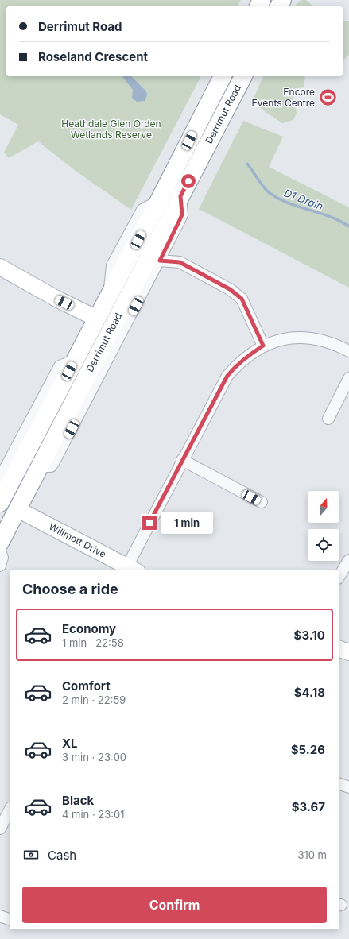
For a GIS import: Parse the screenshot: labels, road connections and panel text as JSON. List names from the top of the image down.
{
  "streets": {
    "highway": ["Derrimut Road"],
    "street": ["Willmott Drive"]
  },
  "crossings": [
    ["Derrimut Road", "Willmott Drive"]
  ],
  "water": ["D1 Drain"],
  "parks": ["Heathdale Glen Orden Wetlands Reserve"],
  "places": {
    "sports": ["Encore Events Centre"]
  },
  "north": "top",
  "page": {
    "banner": ["Derrimut Road", "Roseland Crescent"],
    "bubble": "1 min",
    "heading": "Choose a ride",
    "list": [
      {
        "name": "Economy",
        "note": "1 min · 22:58",
        "value": "$3.10"
      },
      {
        "name": "Comfort",
        "note": "2 min · 22:59",
        "value": "$4.18"
      },
      {
        "name": "XL",
        "note": "3 min · 23:00",
        "value": "$5.26"
      },
      {
        "name": "Black",
        "note": "4 min · 23:01",
        "value": "$3.67"
      }
    ],
    "pay": ["Cash", "310 m"],
    "buttons": "Confirm"
  }
}
